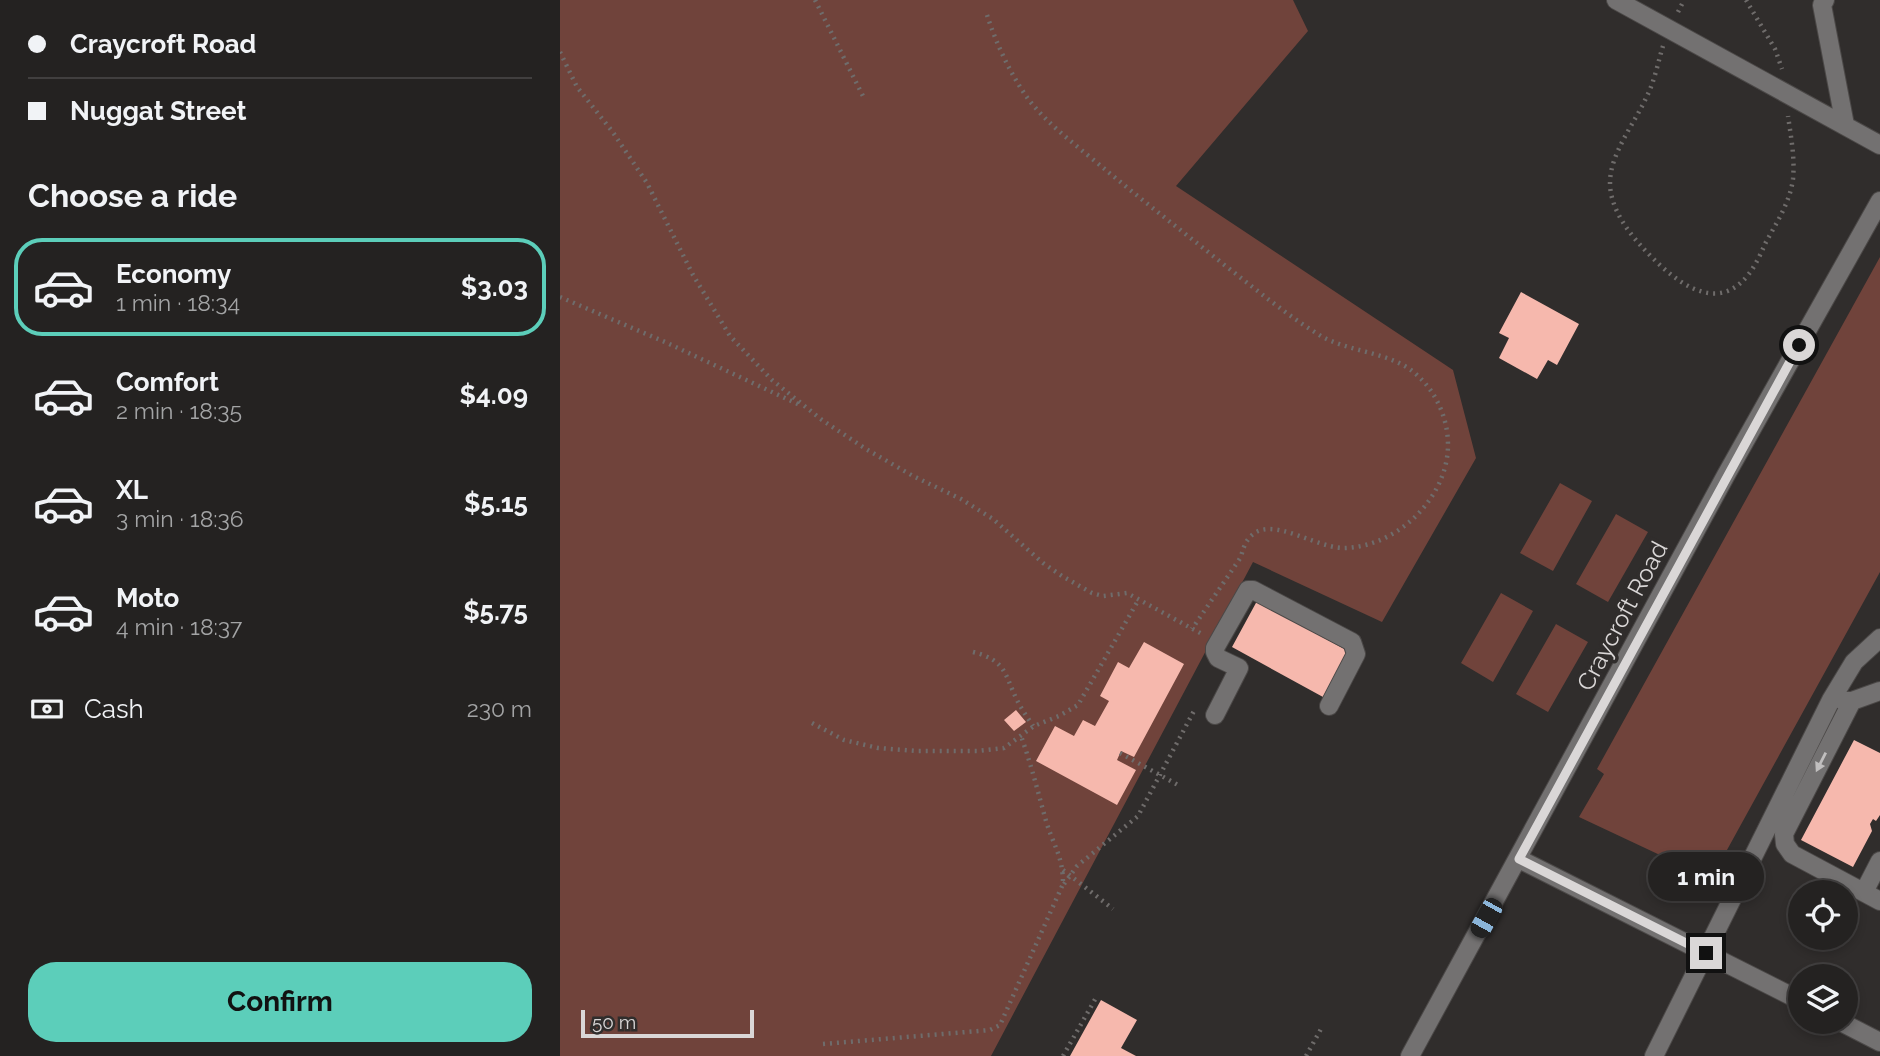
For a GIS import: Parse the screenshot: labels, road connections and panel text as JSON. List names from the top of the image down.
{
  "streets": {
    "street": ["Craycroft Road"]
  },
  "scale_bar": "50 m",
  "page": {
    "banner": ["Craycroft Road", "Nuggat Street"],
    "heading": "Choose a ride",
    "list": [
      {
        "name": "Economy",
        "note": "1 min · 18:34",
        "value": "$3.03"
      },
      {
        "name": "Comfort",
        "note": "2 min · 18:35",
        "value": "$4.09"
      },
      {
        "name": "XL",
        "note": "3 min · 18:36",
        "value": "$5.15"
      },
      {
        "name": "Moto",
        "note": "4 min · 18:37",
        "value": "$5.75"
      }
    ],
    "pay": ["Cash", "230 m"],
    "bubble": "1 min",
    "buttons": "Confirm",
    "scale": "50 m"
  }
}
